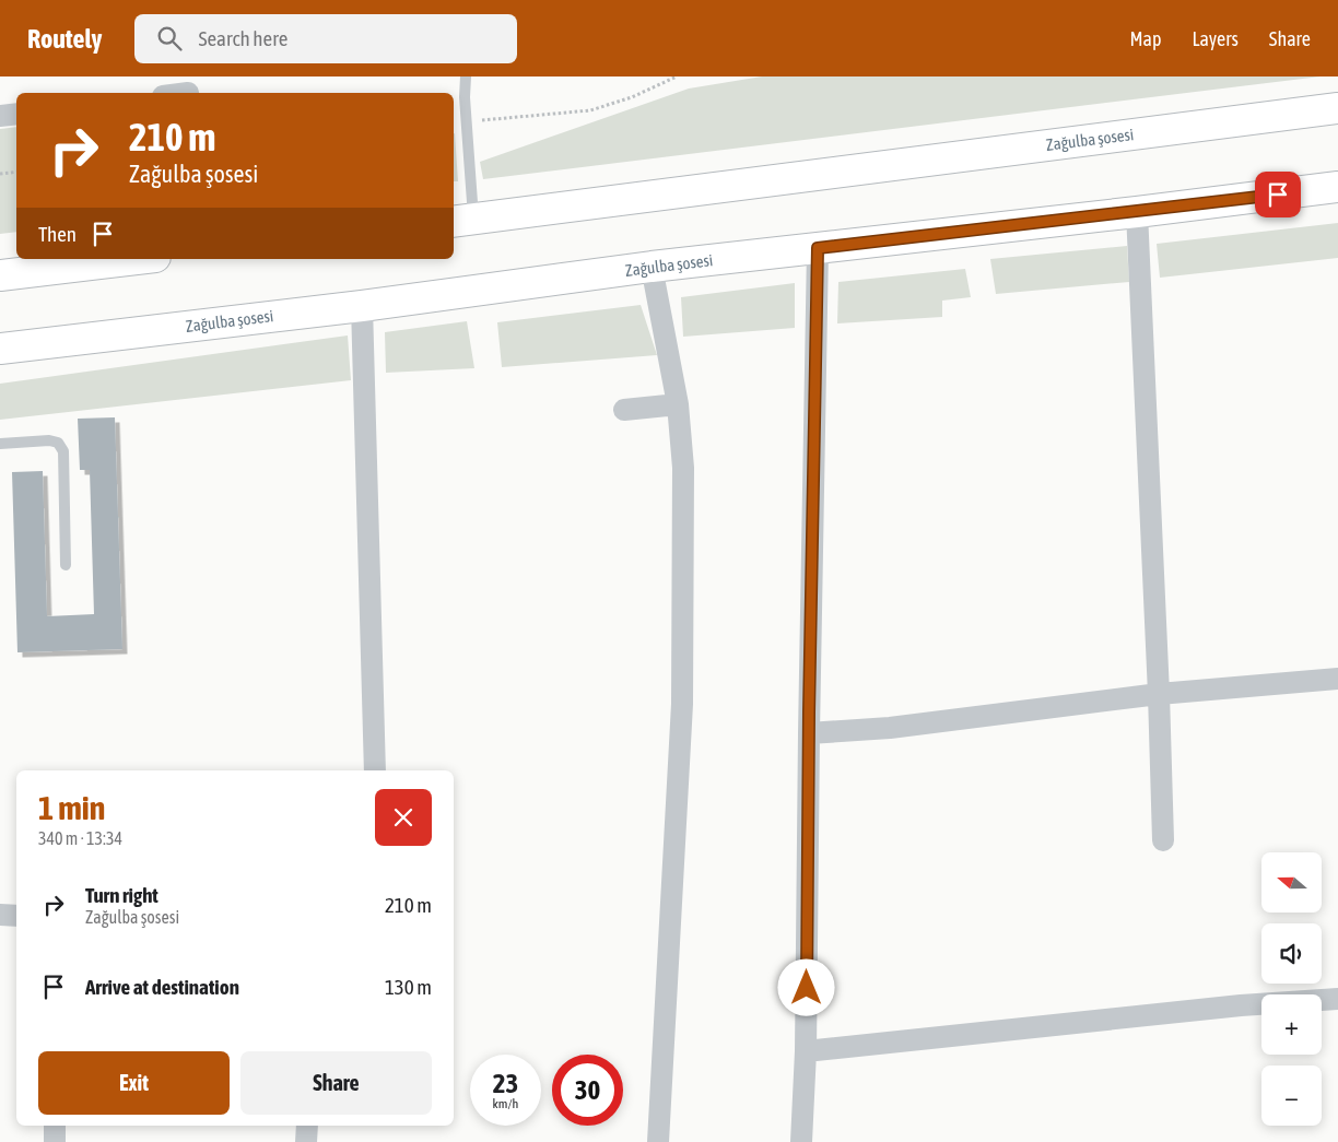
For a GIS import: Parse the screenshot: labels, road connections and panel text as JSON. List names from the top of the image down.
{
  "streets": {
    "highway": ["Zağulba şosesi"]
  },
  "north": "left",
  "page": {
    "header": "Routely",
    "search": "Search here",
    "nav": ["Map", "Layers", "Share"],
    "turn": ["210 m", "Zağulba şosesi"],
    "then": "Then",
    "heading": ["1 min", "340 m · 13:34"],
    "map_buttons": ["+", "−"],
    "list": [
      {
        "name": "Turn right",
        "note": "Zağulba şosesi",
        "value": "210 m"
      },
      {
        "name": "Arrive at destination",
        "value": "130 m"
      }
    ],
    "buttons": ["Exit", "Share"],
    "speed": "23 km/h",
    "limit": "30"
  }
}
